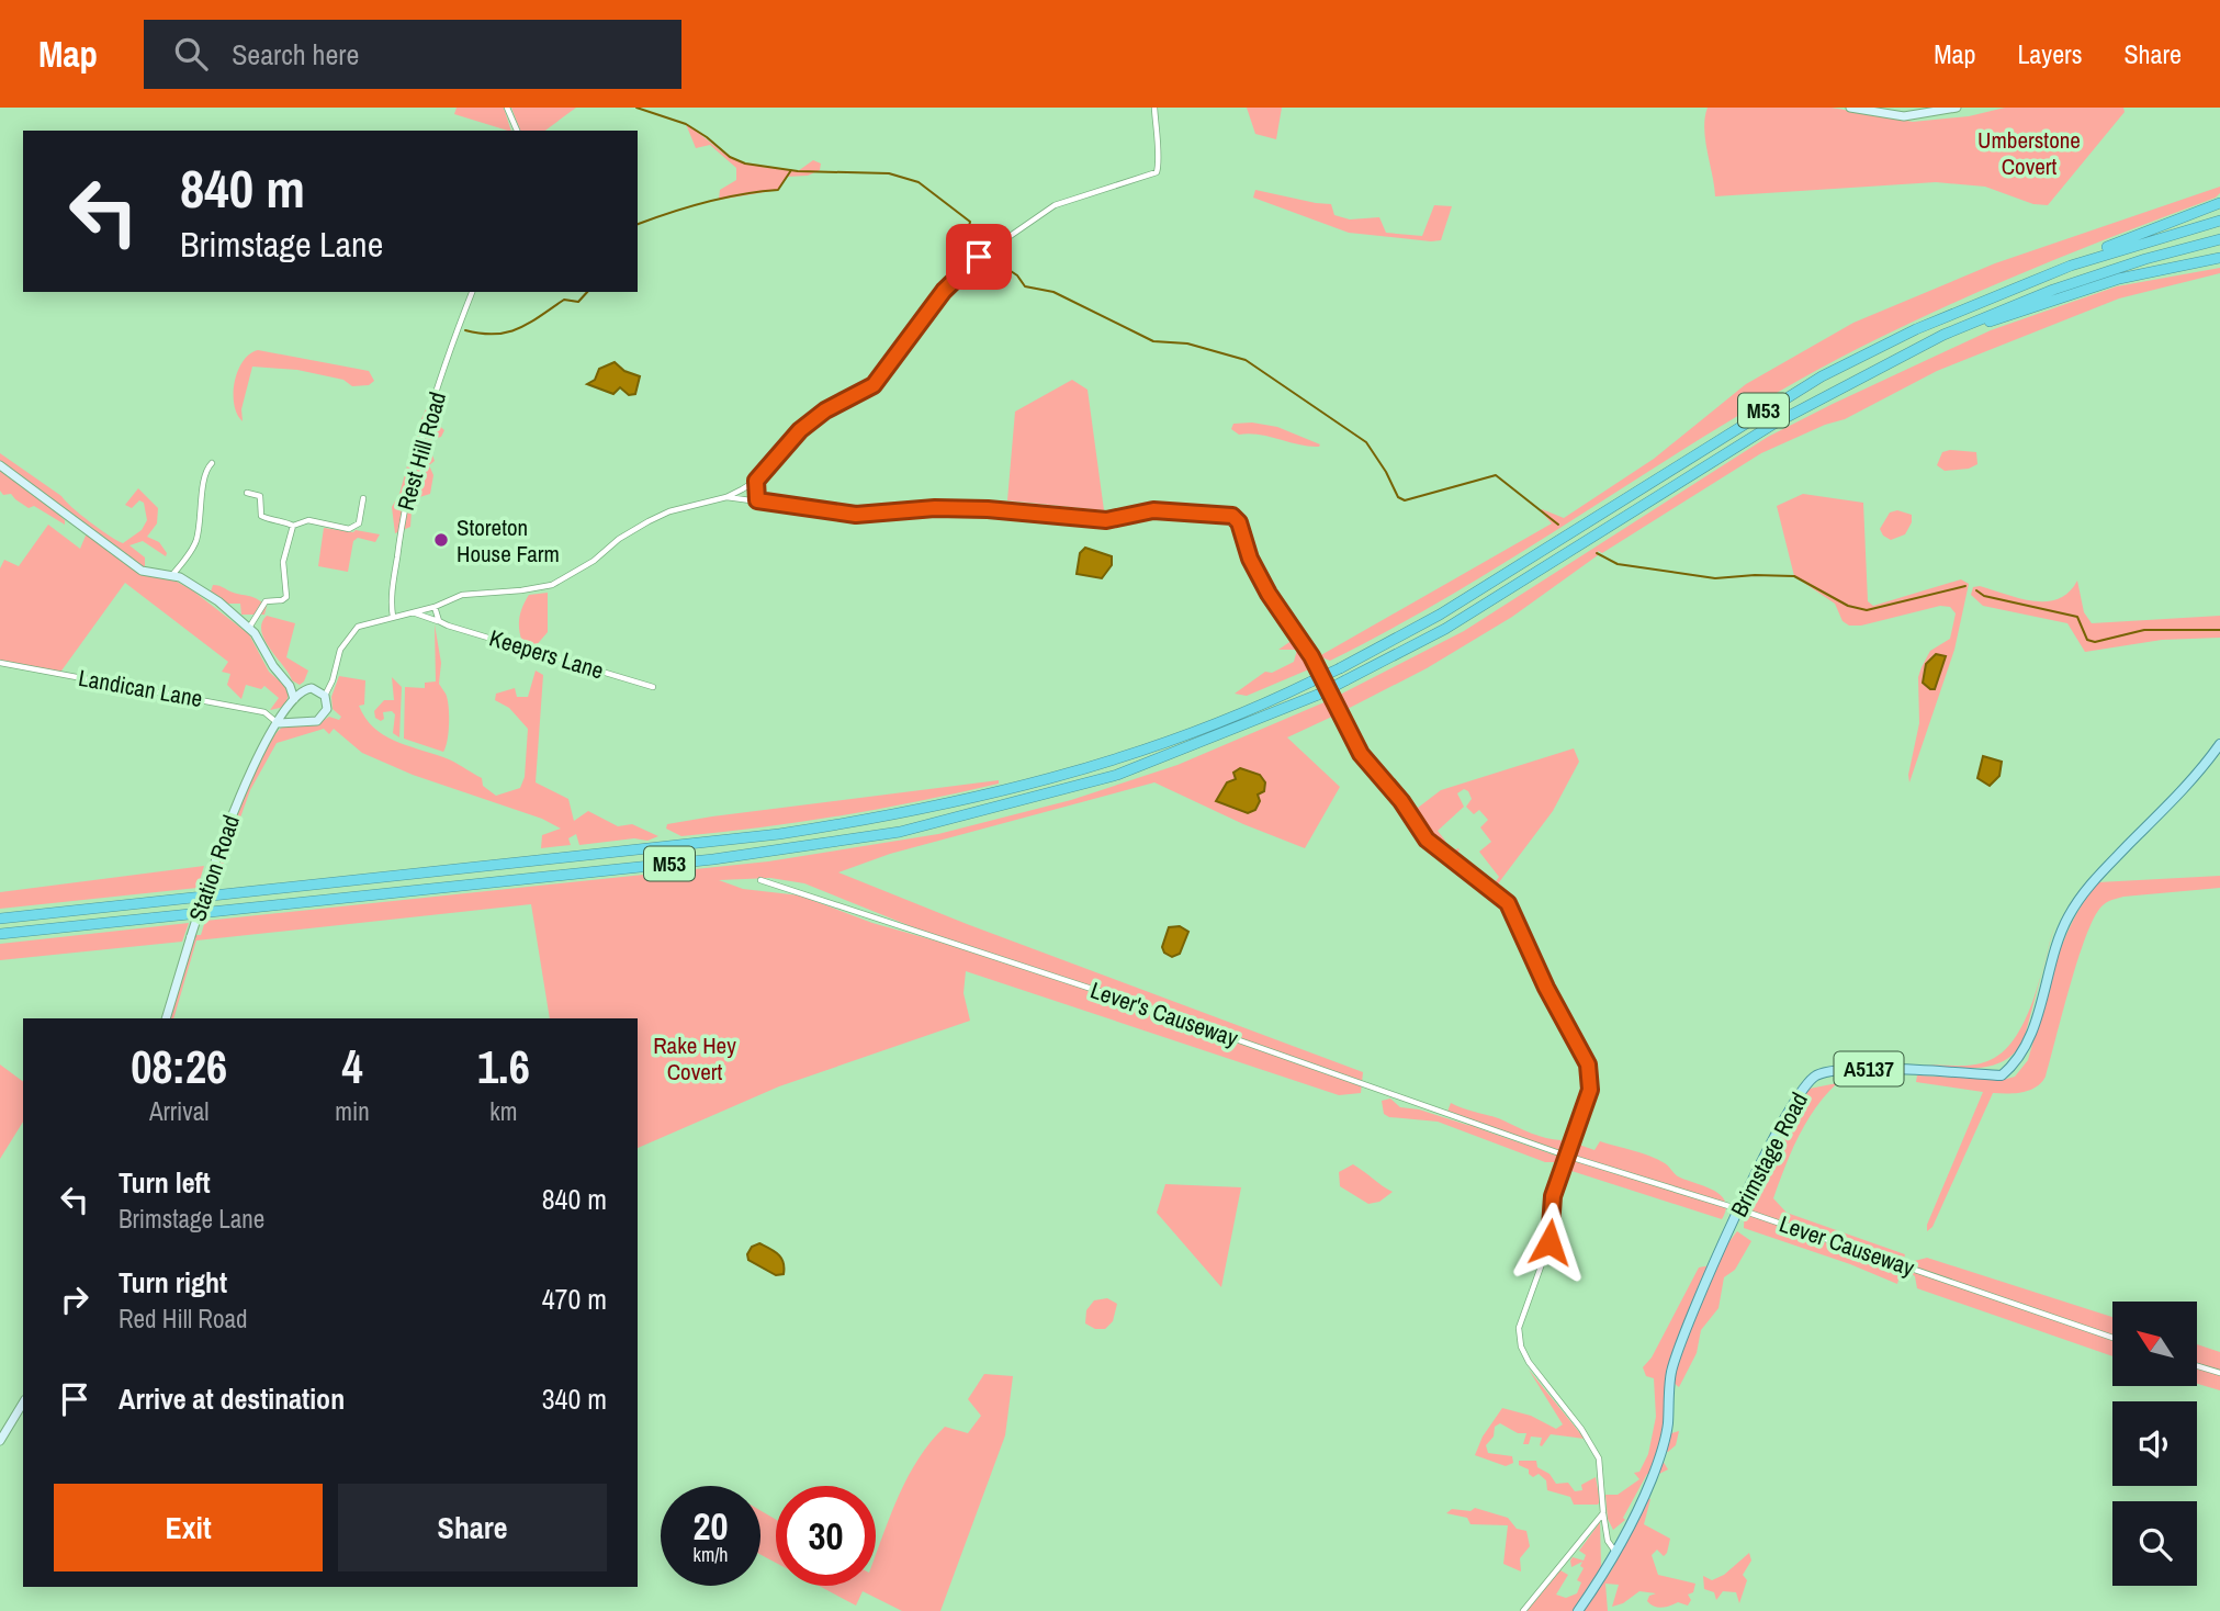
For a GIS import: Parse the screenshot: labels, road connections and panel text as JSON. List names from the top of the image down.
{
  "streets": {
    "highway": ["M53"],
    "main road": ["A5137", "Brimstage Road"],
    "street": [
      "Rest Hill Road",
      "Keepers Lane",
      "Landican Lane",
      "Station Road",
      "Lever's Causeway",
      "Lever Causeway"
    ]
  },
  "crossings": [
    ["Landican Lane", "Station Road"],
    ["Lever's Causeway", "Lever Causeway"],
    ["Brimstage Road", "Lever Causeway"]
  ],
  "parks": ["Umberstone Covert", "Rake Hey Covert"],
  "places": ["Storeton House Farm"],
  "north": "top left",
  "page": {
    "header": "Map",
    "search": "Search here",
    "nav": ["Map", "Layers", "Share"],
    "turn": ["840 m", "Brimstage Lane"],
    "eta": [
      "08:26",
      "Arrival",
      "4",
      "min",
      "1.6",
      "km"
    ],
    "list": [
      {
        "name": "Turn left",
        "note": "Brimstage Lane",
        "value": "840 m"
      },
      {
        "name": "Turn right",
        "note": "Red Hill Road",
        "value": "470 m"
      },
      {
        "name": "Arrive at destination",
        "value": "340 m"
      }
    ],
    "buttons": ["Exit", "Share"],
    "speed": "20 km/h",
    "limit": "30"
  }
}
